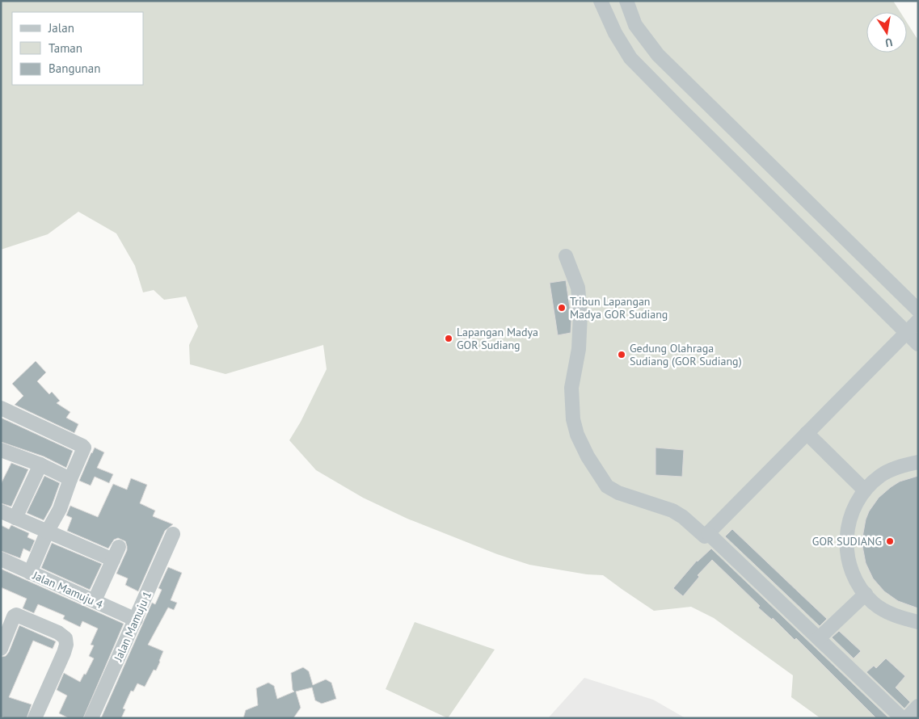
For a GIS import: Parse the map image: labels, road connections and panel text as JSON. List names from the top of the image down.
{
  "streets": {
    "street": ["Jalan Mamuju 4", "Jalan Mamuju 1"]
  },
  "crossings": [
    ["Jalan Mamuju 4", "Jalan Mamuju 1"]
  ],
  "places": [
    "Tribun Lapangan Madya GOR Sudiang",
    "Lapangan Madya GOR Sudiang",
    "Gedung Olahraga Sudiang (GOR Sudiang)",
    "GOR SUDIANG"
  ],
  "legend": ["Jalan", "Taman", "Bangunan"],
  "north": "bottom"
}
